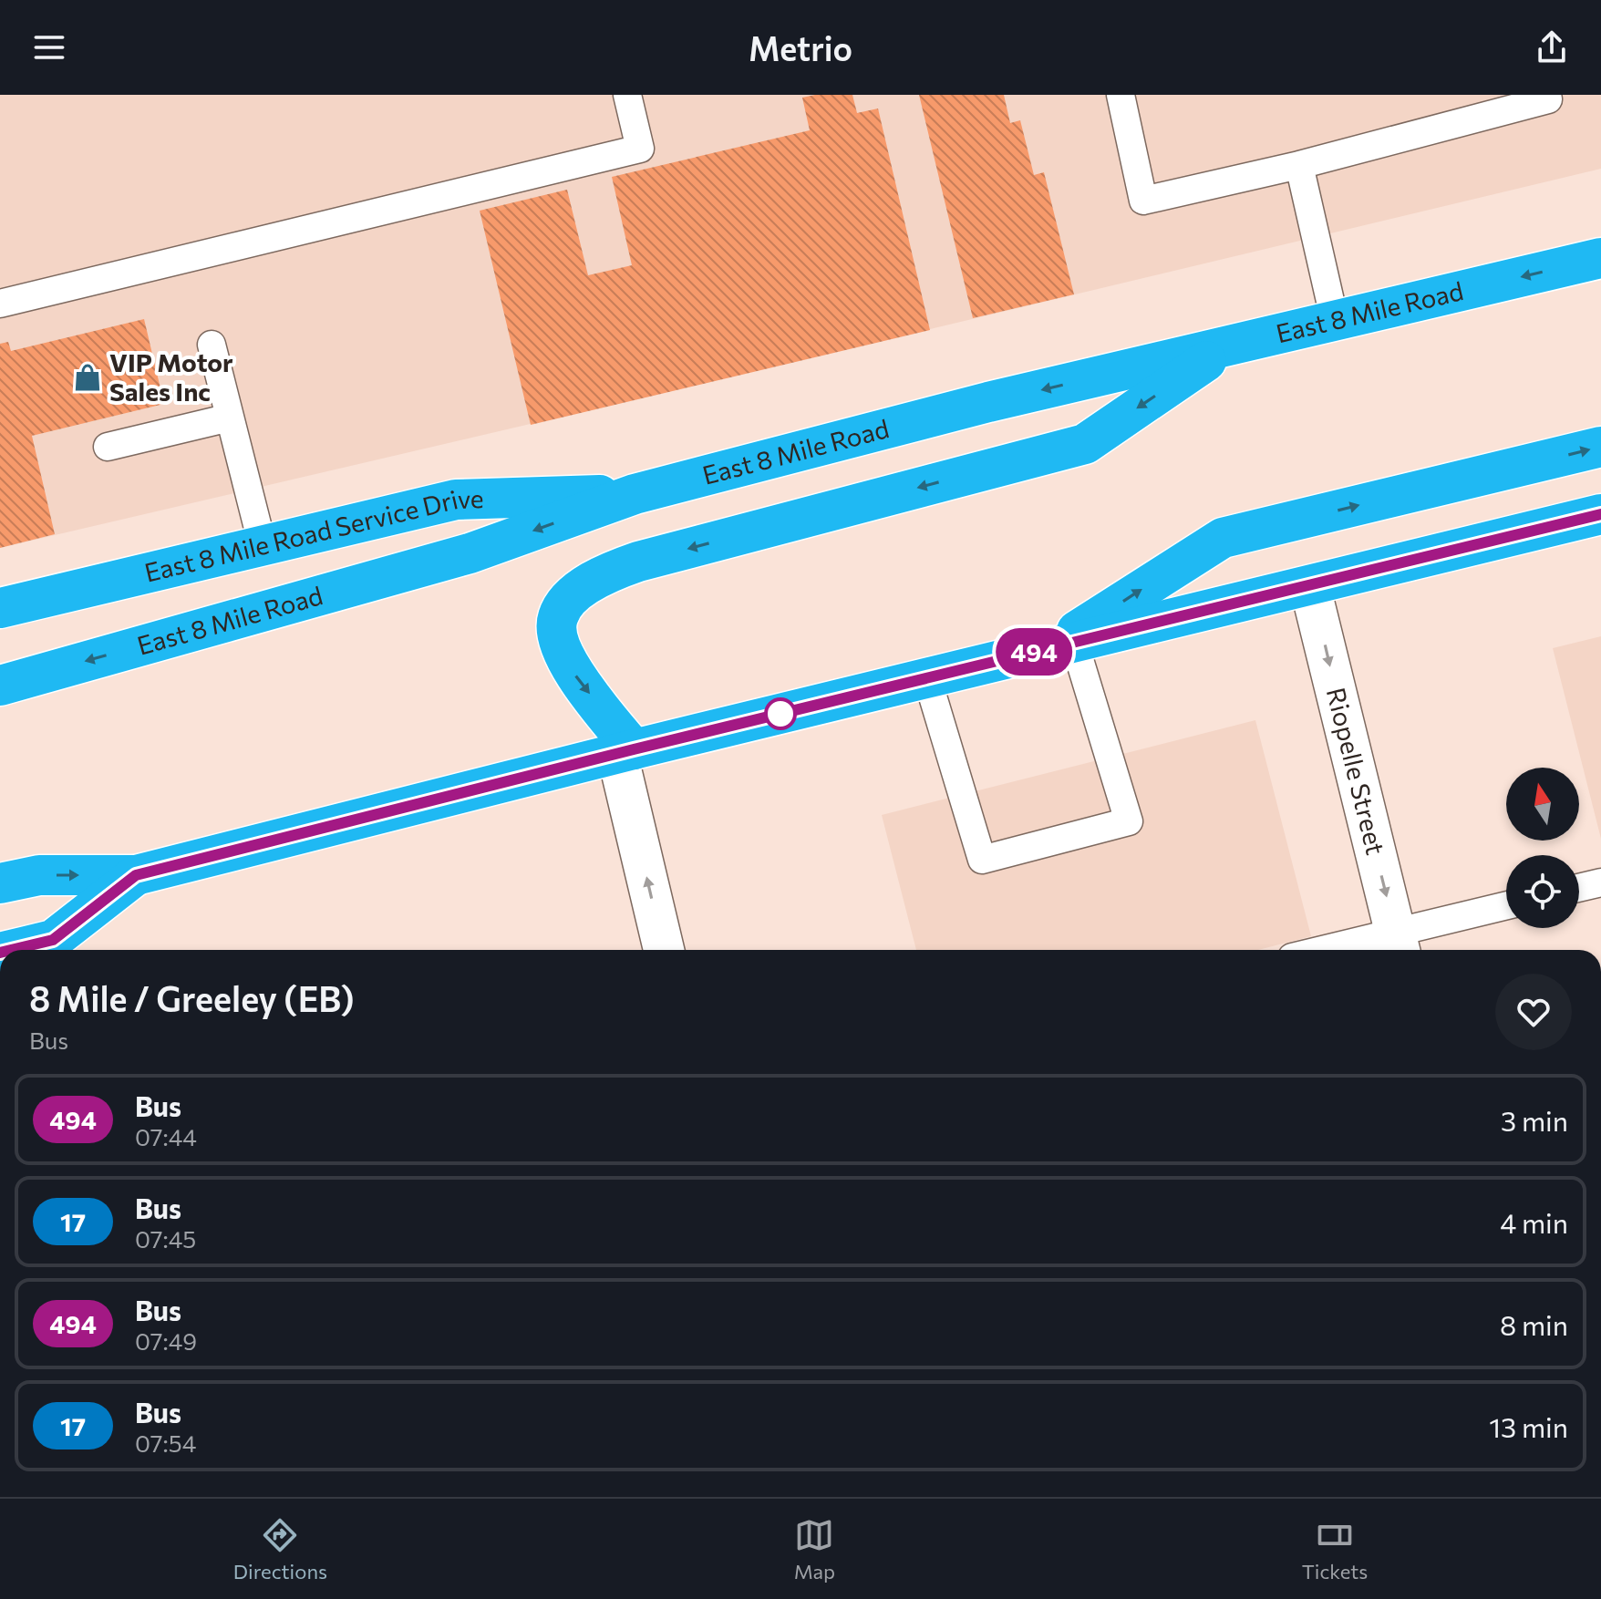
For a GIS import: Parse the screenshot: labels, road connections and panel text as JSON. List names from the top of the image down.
{
  "streets": {
    "highway": ["East 8 Mile Road", "East 8 Mile Road Service Drive"],
    "street": ["Riopelle Street"]
  },
  "crossings": [
    ["East 8 Mile Road", "East 8 Mile Road Service Drive"]
  ],
  "one_way": ["Riopelle Street"],
  "places": {
    "shop": ["VIP Motor Sales Inc"]
  },
  "lines": ["bus line 494"],
  "north": "top",
  "page": {
    "header": "Metrio",
    "on_map": "494",
    "heading": ["8 Mile / Greeley (EB)", "Bus"],
    "list": [
      {
        "mark": "494",
        "name": "Bus",
        "note": "07:44",
        "value": "3 min"
      },
      {
        "mark": "17",
        "name": "Bus",
        "note": "07:45",
        "value": "4 min"
      },
      {
        "mark": "494",
        "name": "Bus",
        "note": "07:49",
        "value": "8 min"
      },
      {
        "mark": "17",
        "name": "Bus",
        "note": "07:54",
        "value": "13 min"
      }
    ],
    "tabs": ["Directions", "Map", "Tickets"]
  }
}
